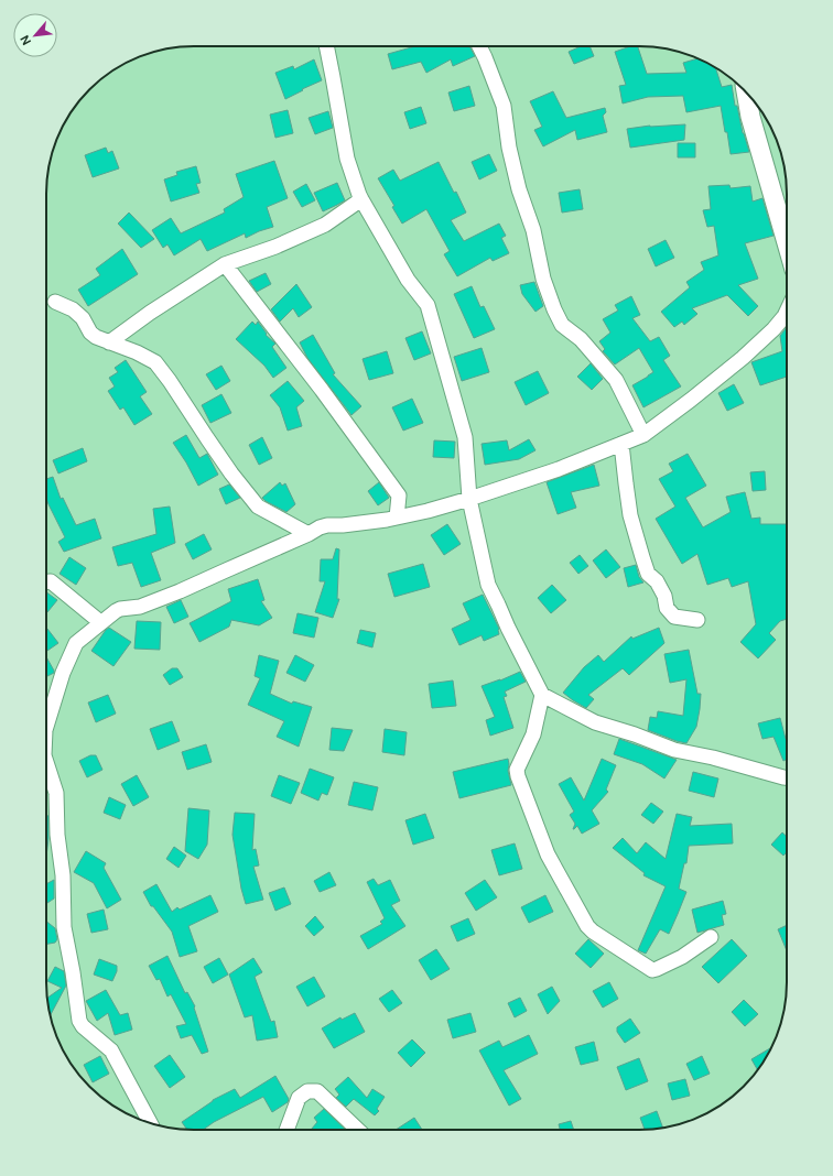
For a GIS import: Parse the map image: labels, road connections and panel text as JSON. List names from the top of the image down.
{
  "north": "bottom left"
}
